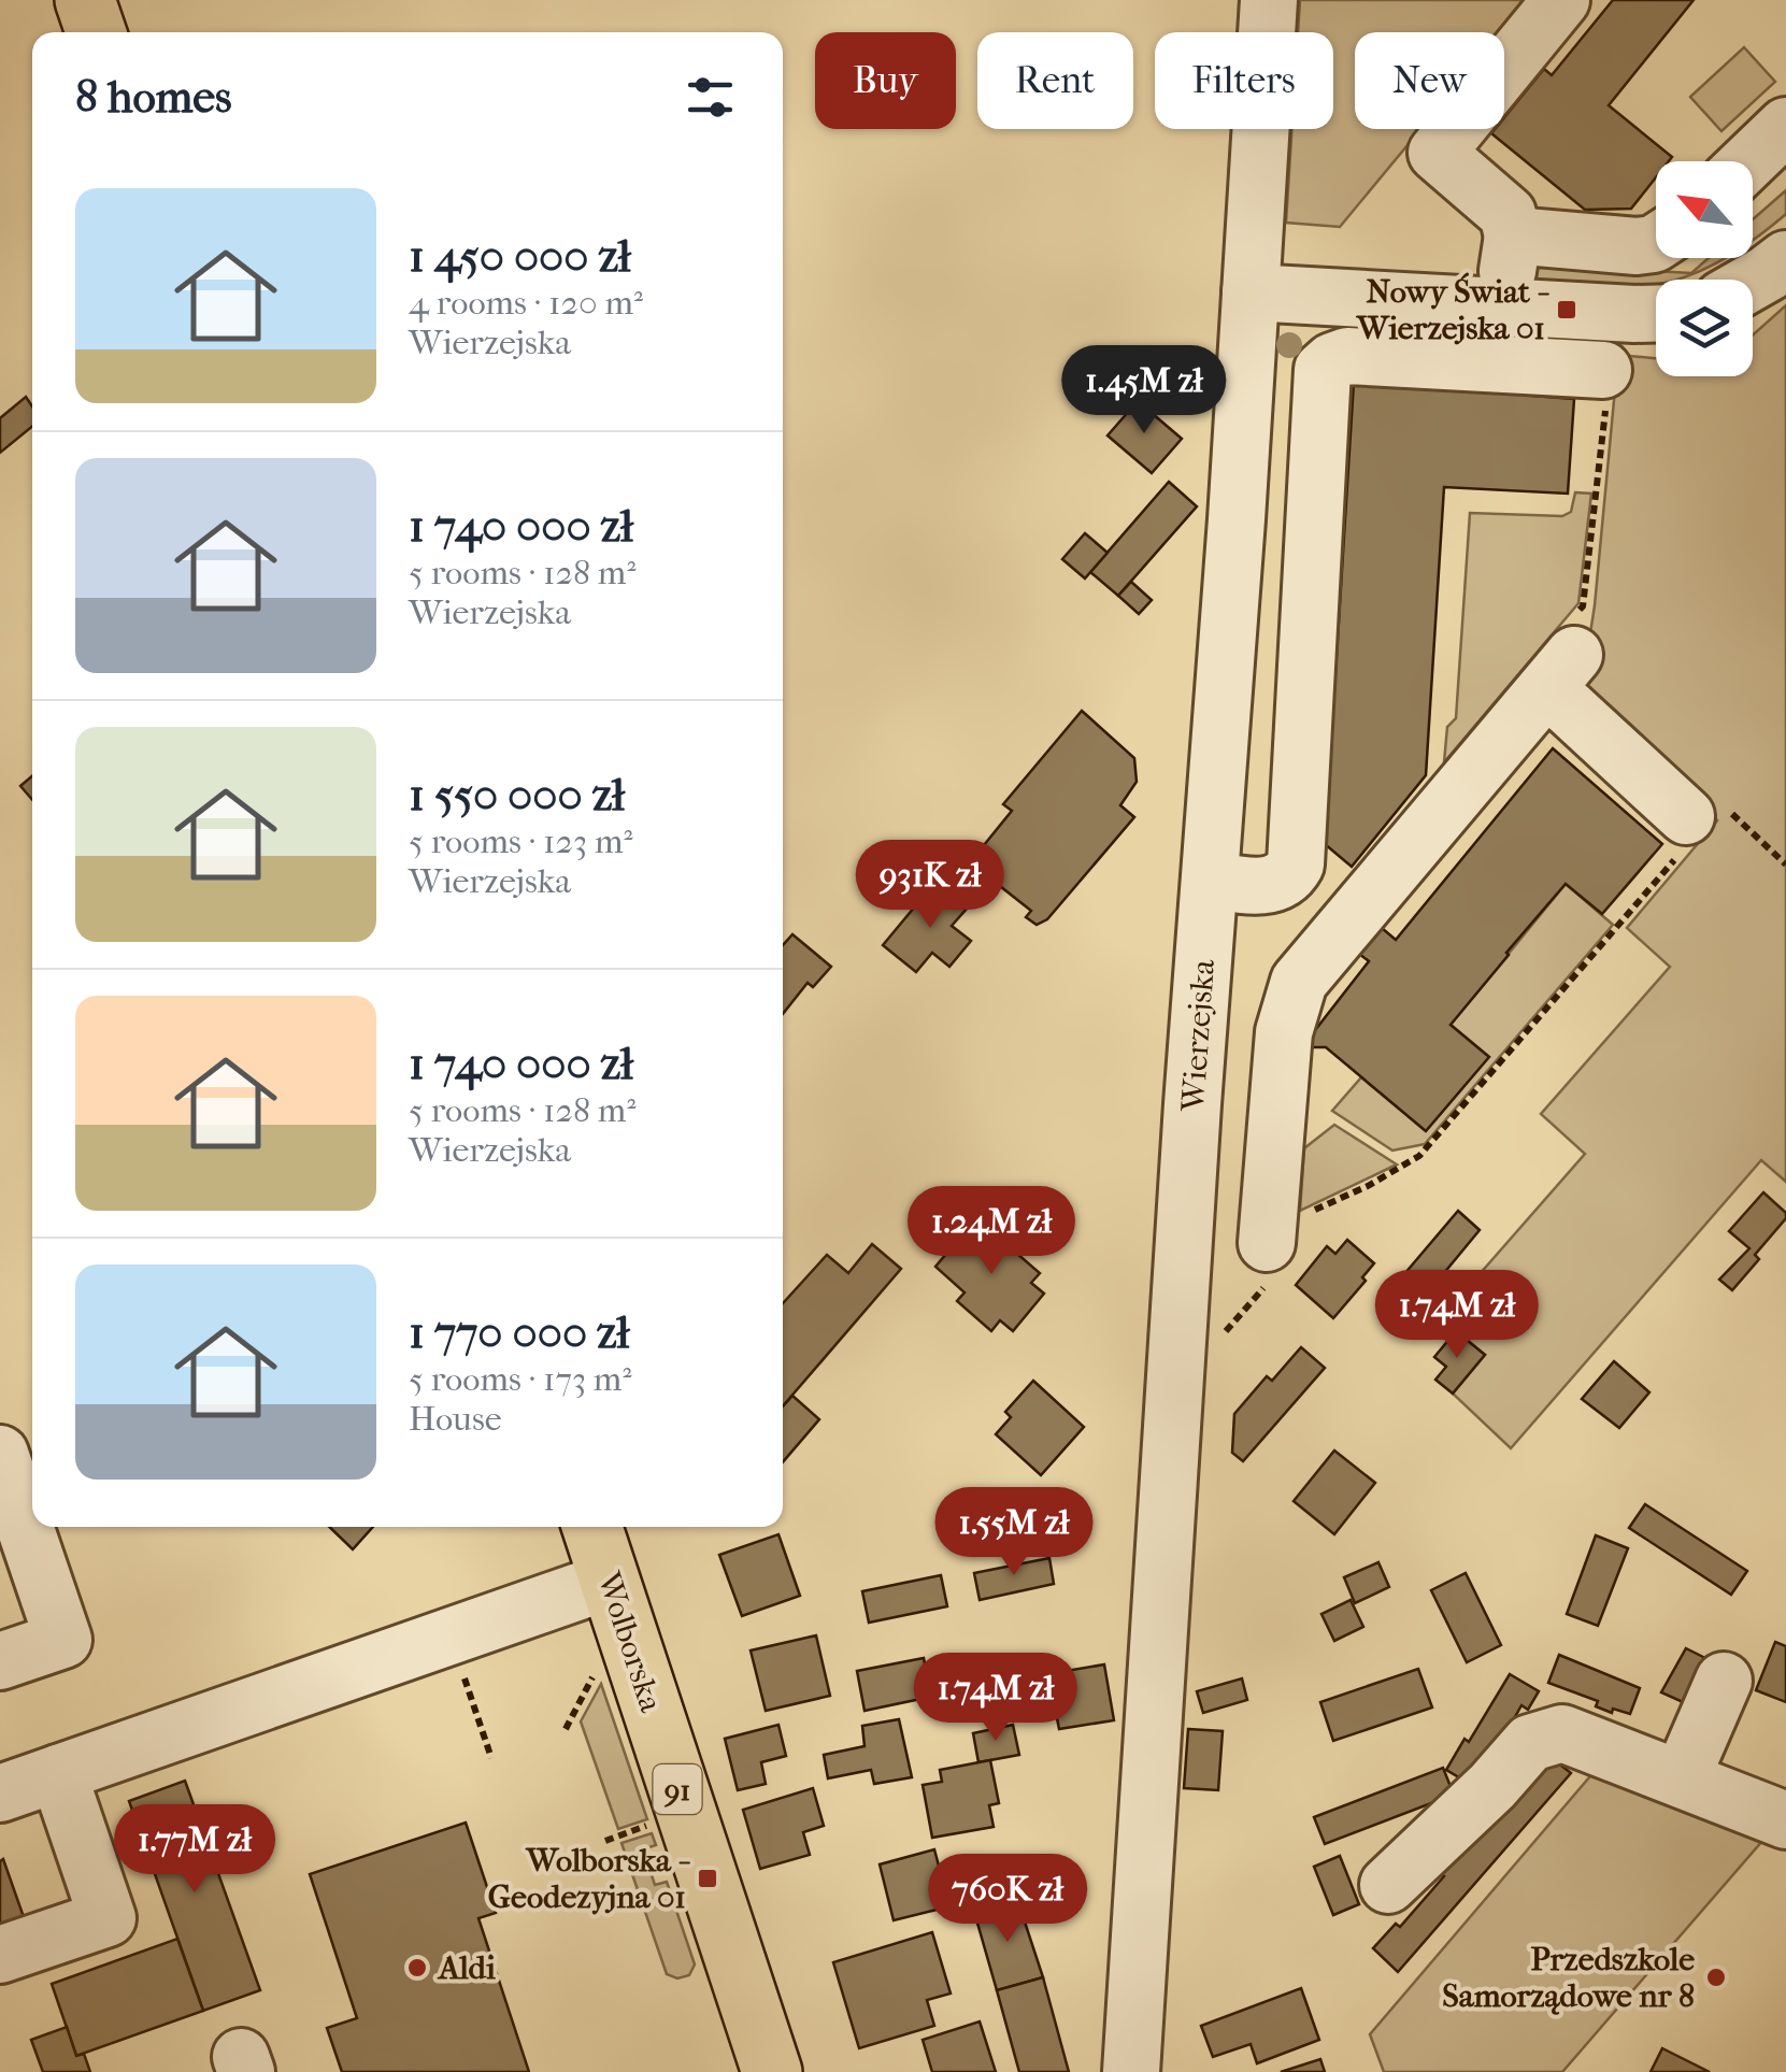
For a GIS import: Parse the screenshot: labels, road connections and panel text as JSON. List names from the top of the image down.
{
  "streets": {
    "main road": ["Wolborska", "91"],
    "street": ["Wierzejska"]
  },
  "places": {
    "transit": ["Nowy Świat - Wierzejska 01", "Wolborska - Geodezyjna 01"],
    "other": ["Aldi", "Przedszkole Samorządowe nr 8"]
  },
  "north": "top left",
  "page": {
    "chip": [
      "Buy",
      "Rent",
      "Filters",
      "New"
    ],
    "heading": "8 homes",
    "list": [
      {
        "name": "1 450 000 zł",
        "note": "4 rooms · 120 m² · Wierzejska"
      },
      {
        "name": "1 740 000 zł",
        "note": "5 rooms · 128 m² · Wierzejska"
      },
      {
        "name": "1 550 000 zł",
        "note": "5 rooms · 123 m² · Wierzejska"
      },
      {
        "name": "1 740 000 zł",
        "note": "5 rooms · 128 m² · Wierzejska"
      },
      {
        "name": "1 770 000 zł",
        "note": "5 rooms · 173 m² · House"
      }
    ],
    "price": [
      "1.45M zł",
      "931K zł",
      "1.24M zł",
      "1.74M zł",
      "1.55M zł",
      "1.74M zł",
      "1.77M zł",
      "760K zł"
    ]
  }
}
